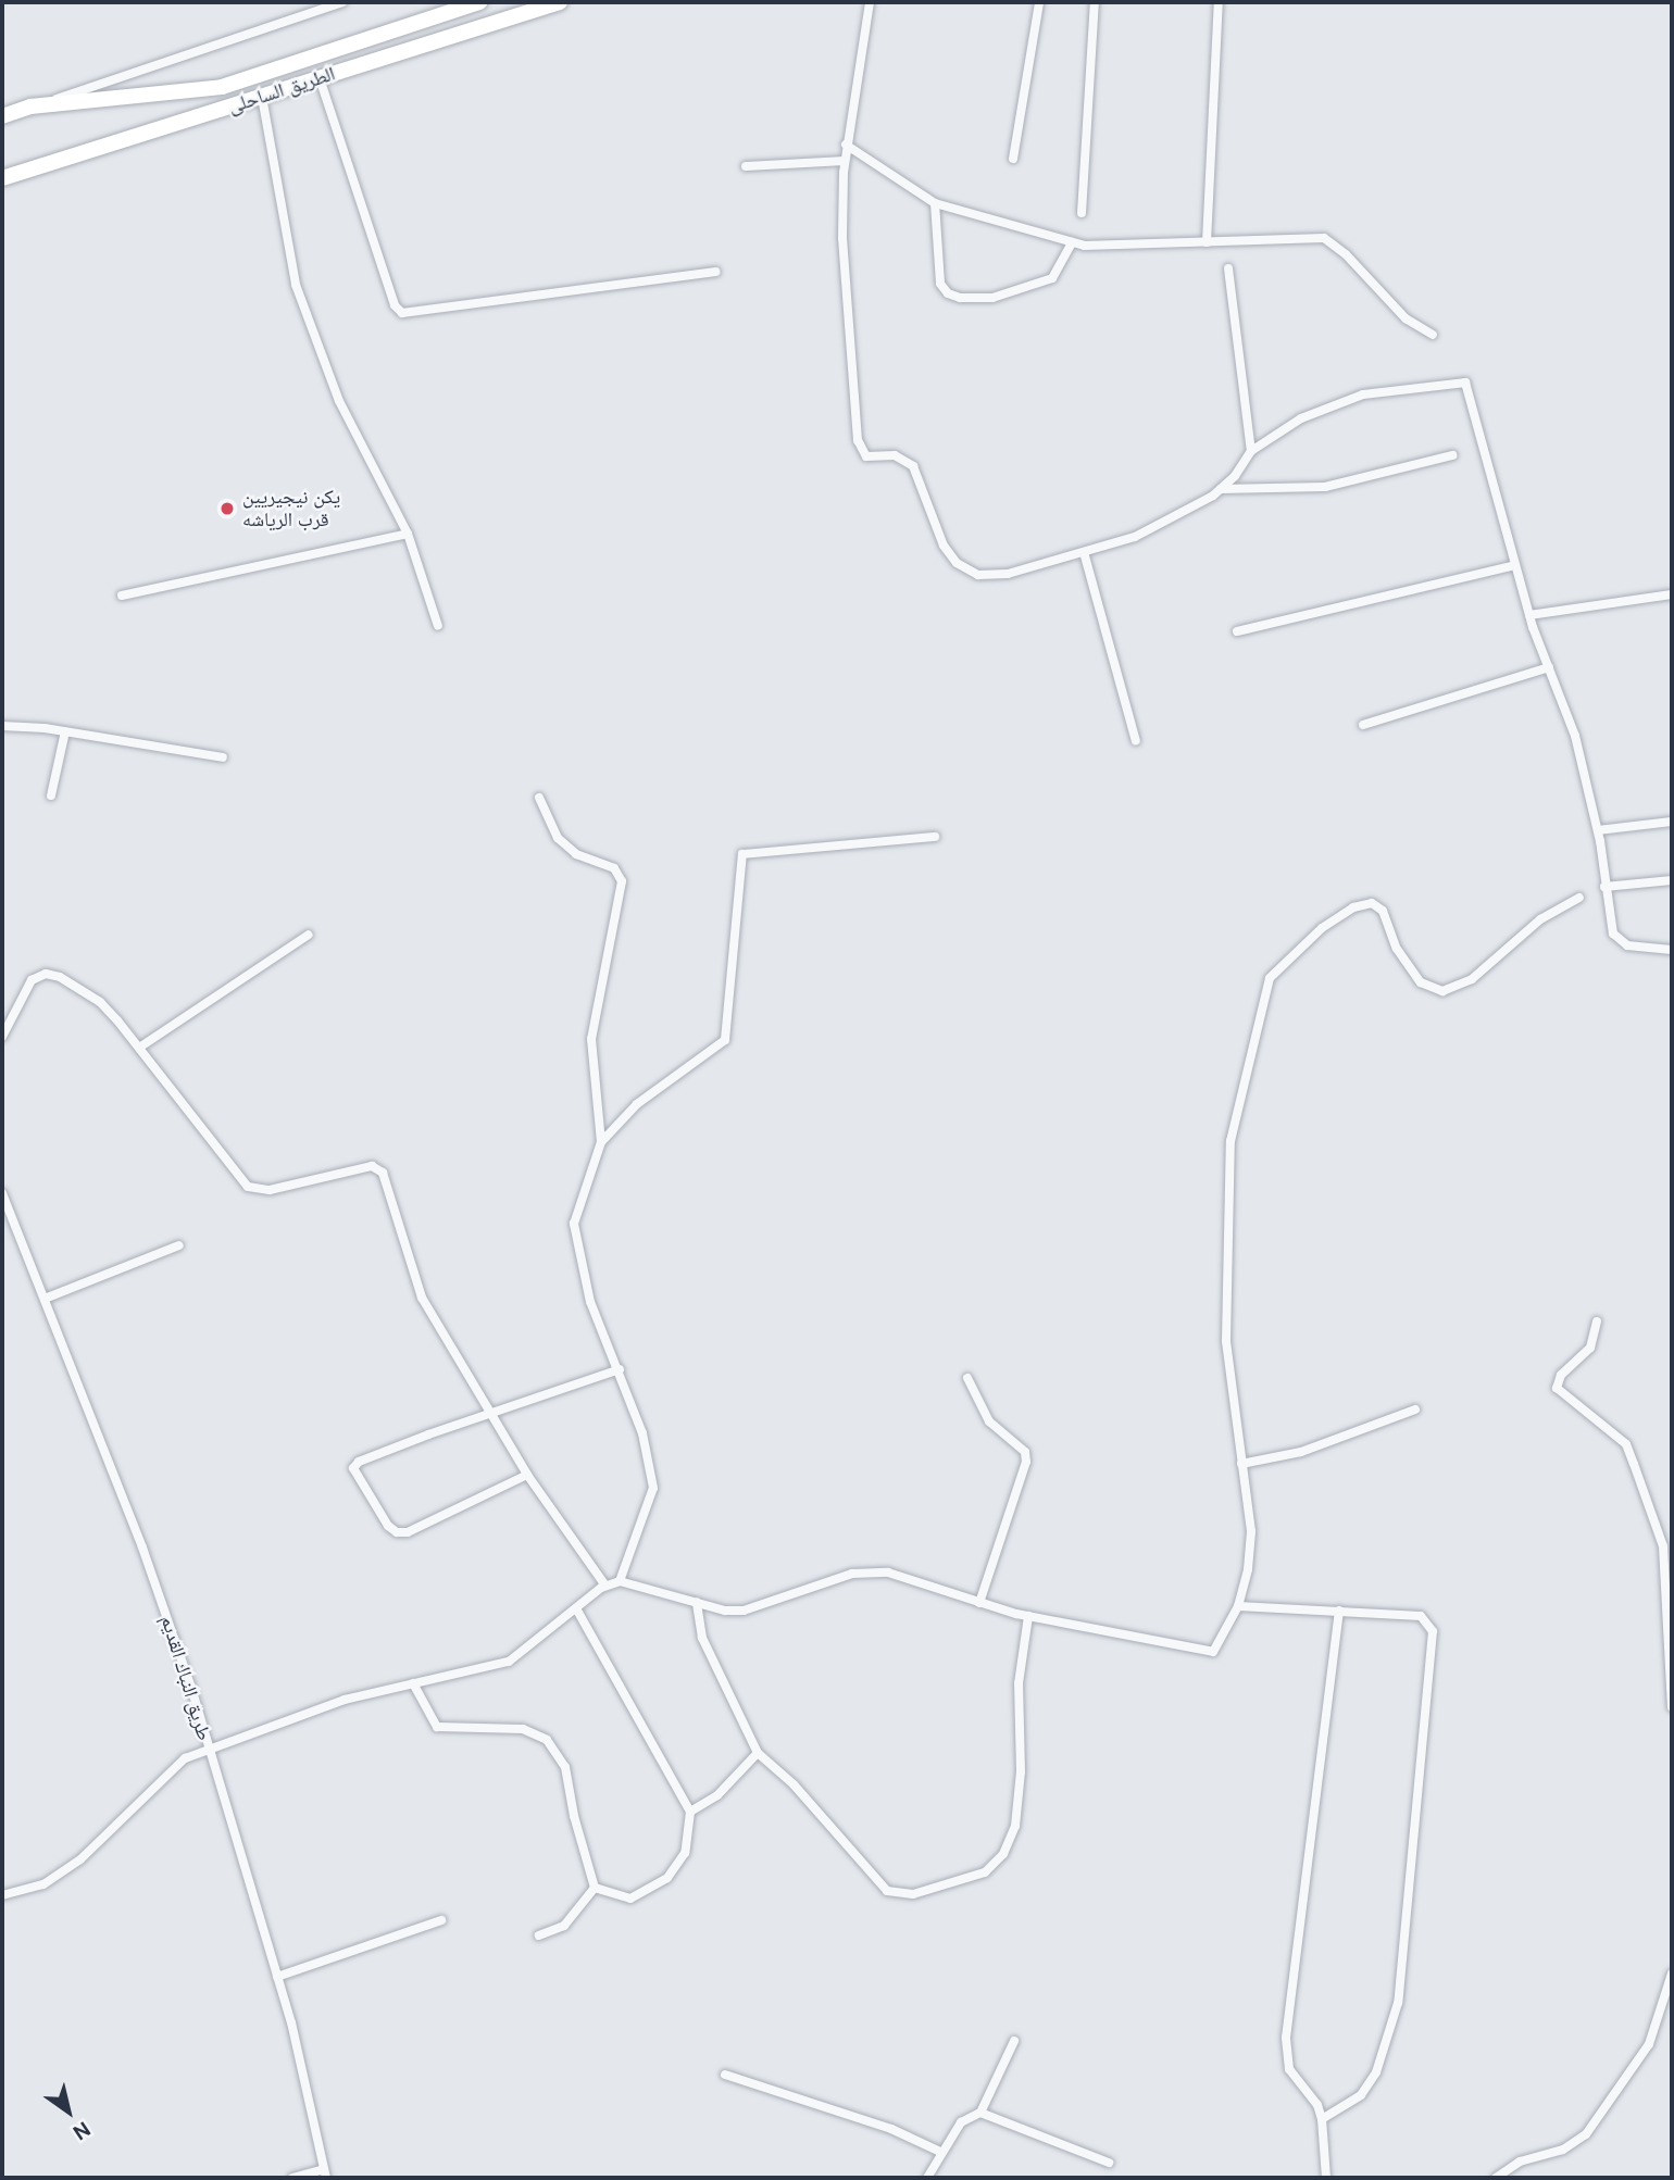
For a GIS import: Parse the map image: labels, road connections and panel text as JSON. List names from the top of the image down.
{
  "streets": {
    "highway": ["الطريق الساحلى"],
    "street": ["طريق النباك القديم"]
  },
  "places": ["يكن نيجيريين قرب الرياشه"],
  "north": "bottom right"
}
